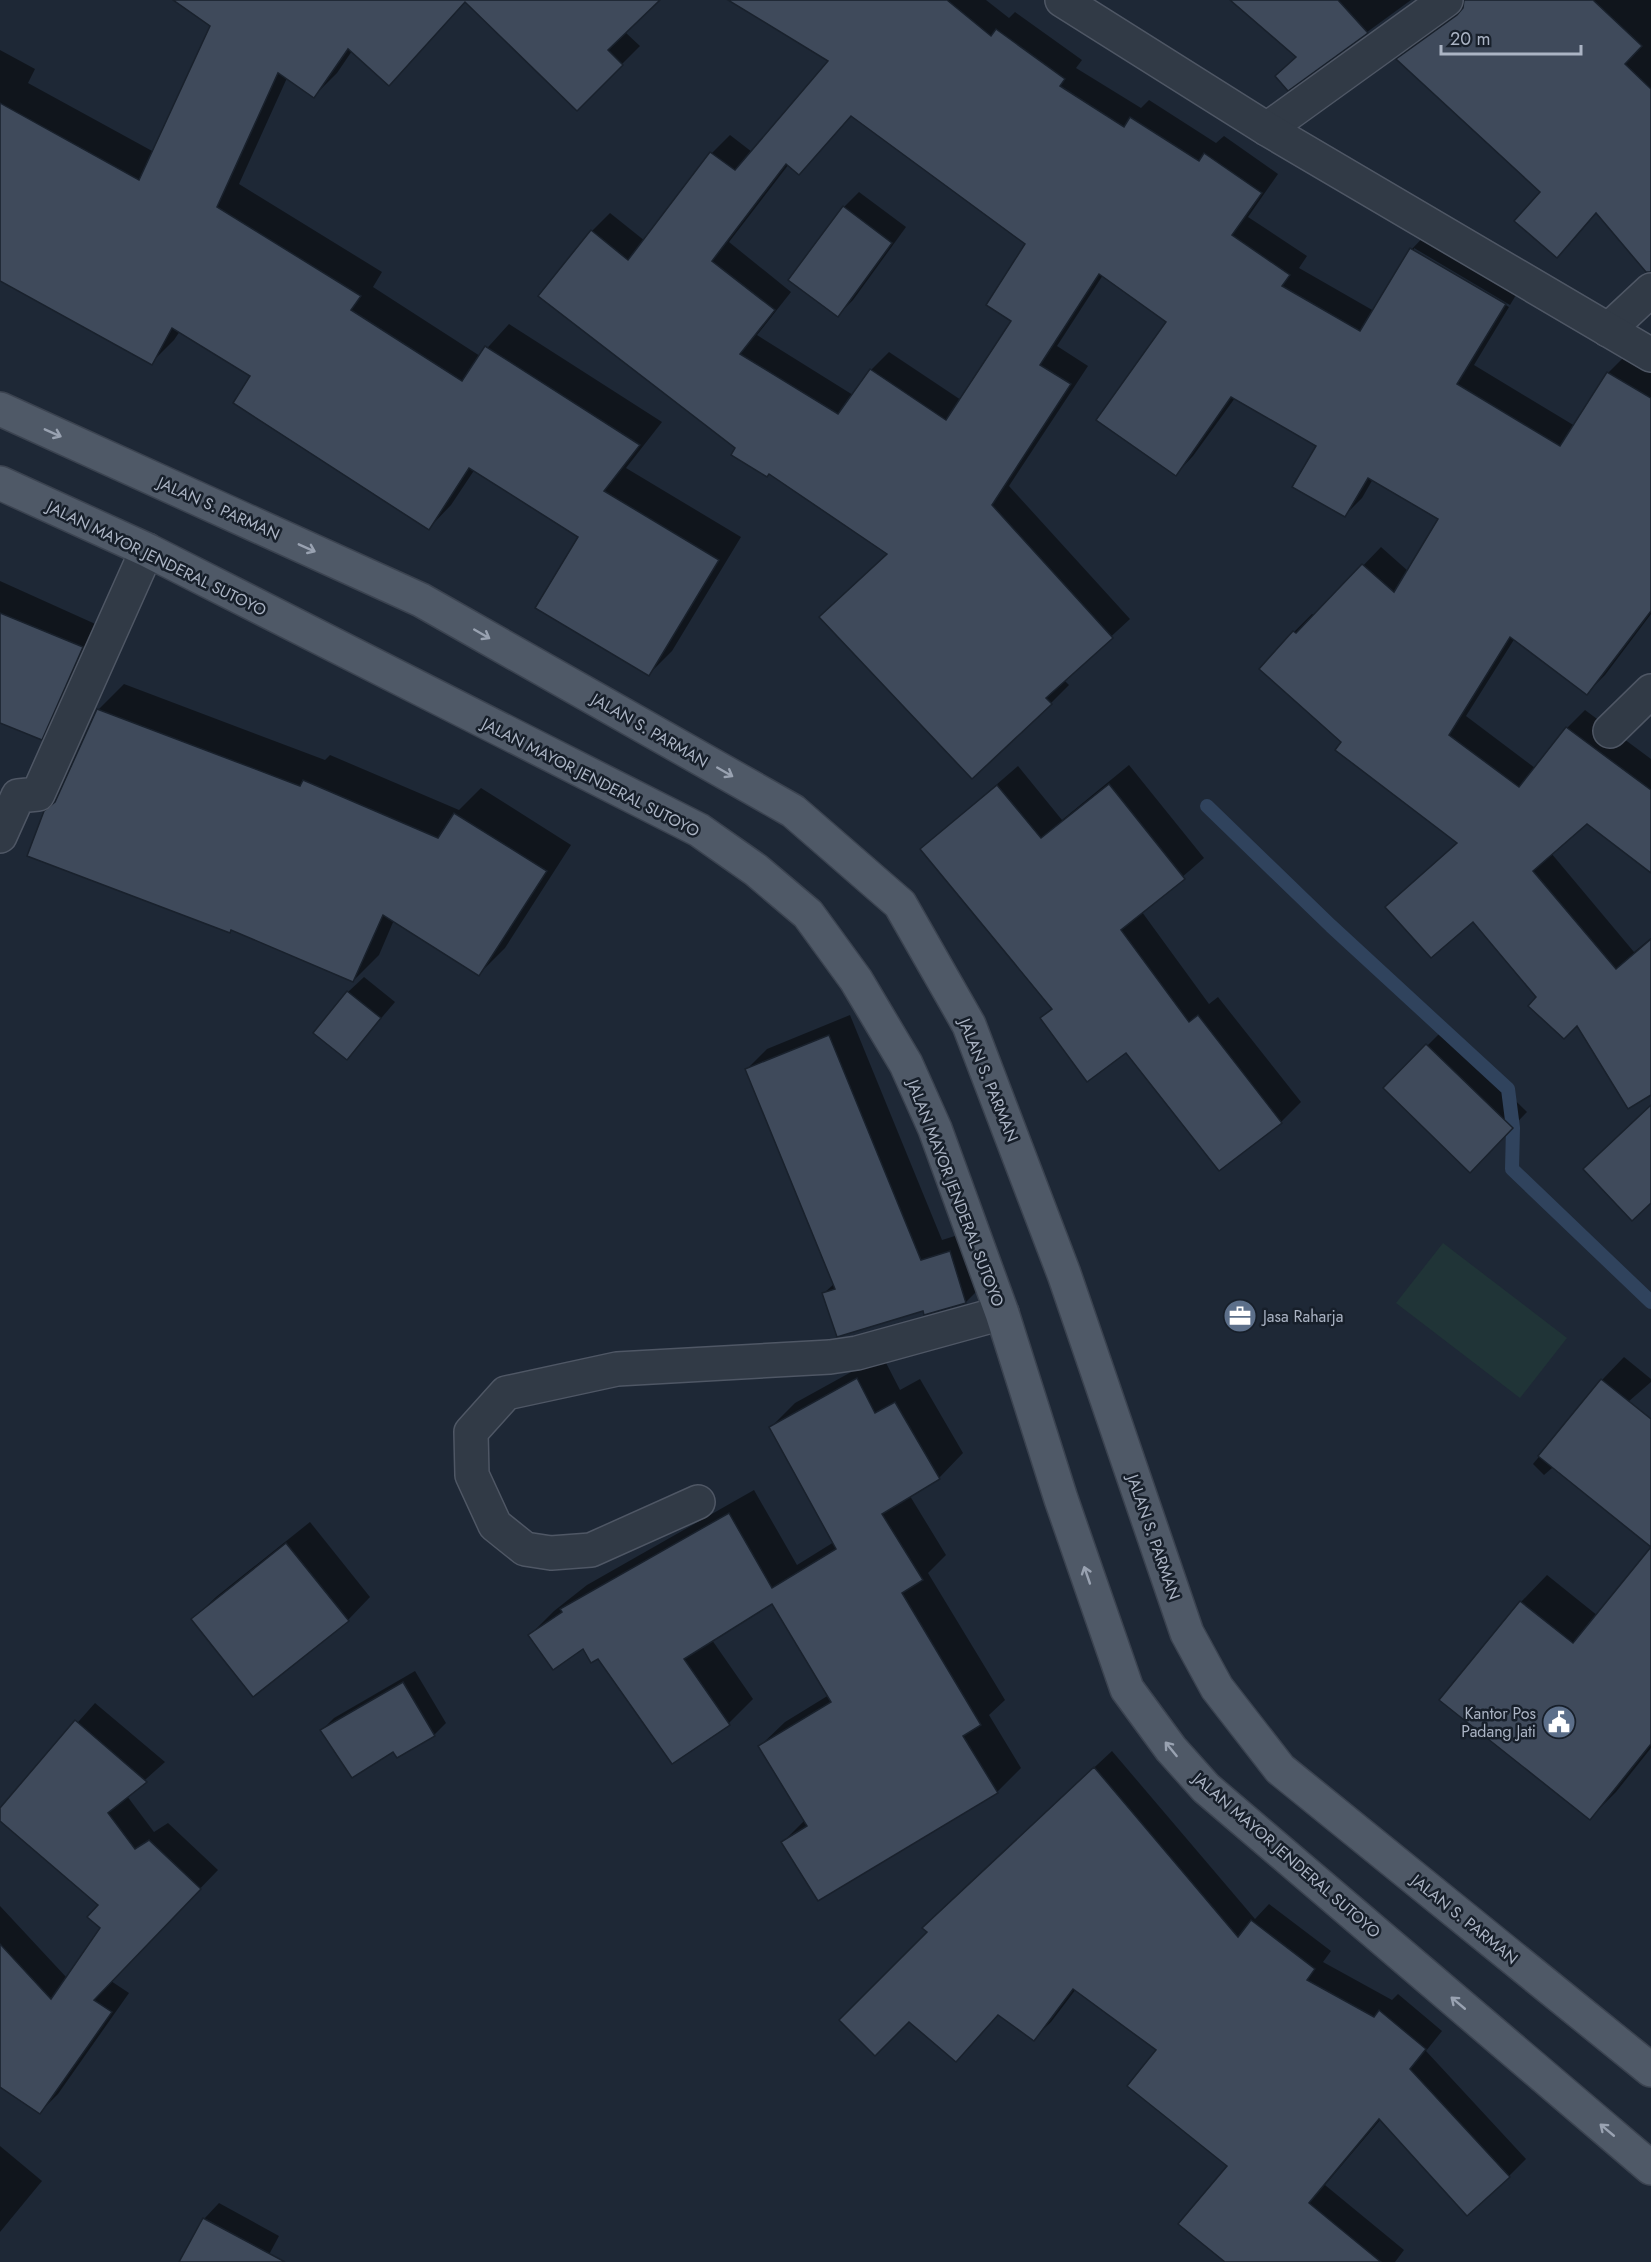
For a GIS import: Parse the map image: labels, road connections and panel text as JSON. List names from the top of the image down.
{
  "streets": {
    "main road": ["JALAN S. PARMAN", "JALAN MAYOR JENDERAL SUTOYO"]
  },
  "one_way": ["JALAN S. PARMAN", "JALAN MAYOR JENDERAL SUTOYO"],
  "places": {
    "office": ["Jasa Raharja"],
    "public building": ["Kantor Pos Padang Jati"]
  },
  "scale_bar": "20 m"
}
